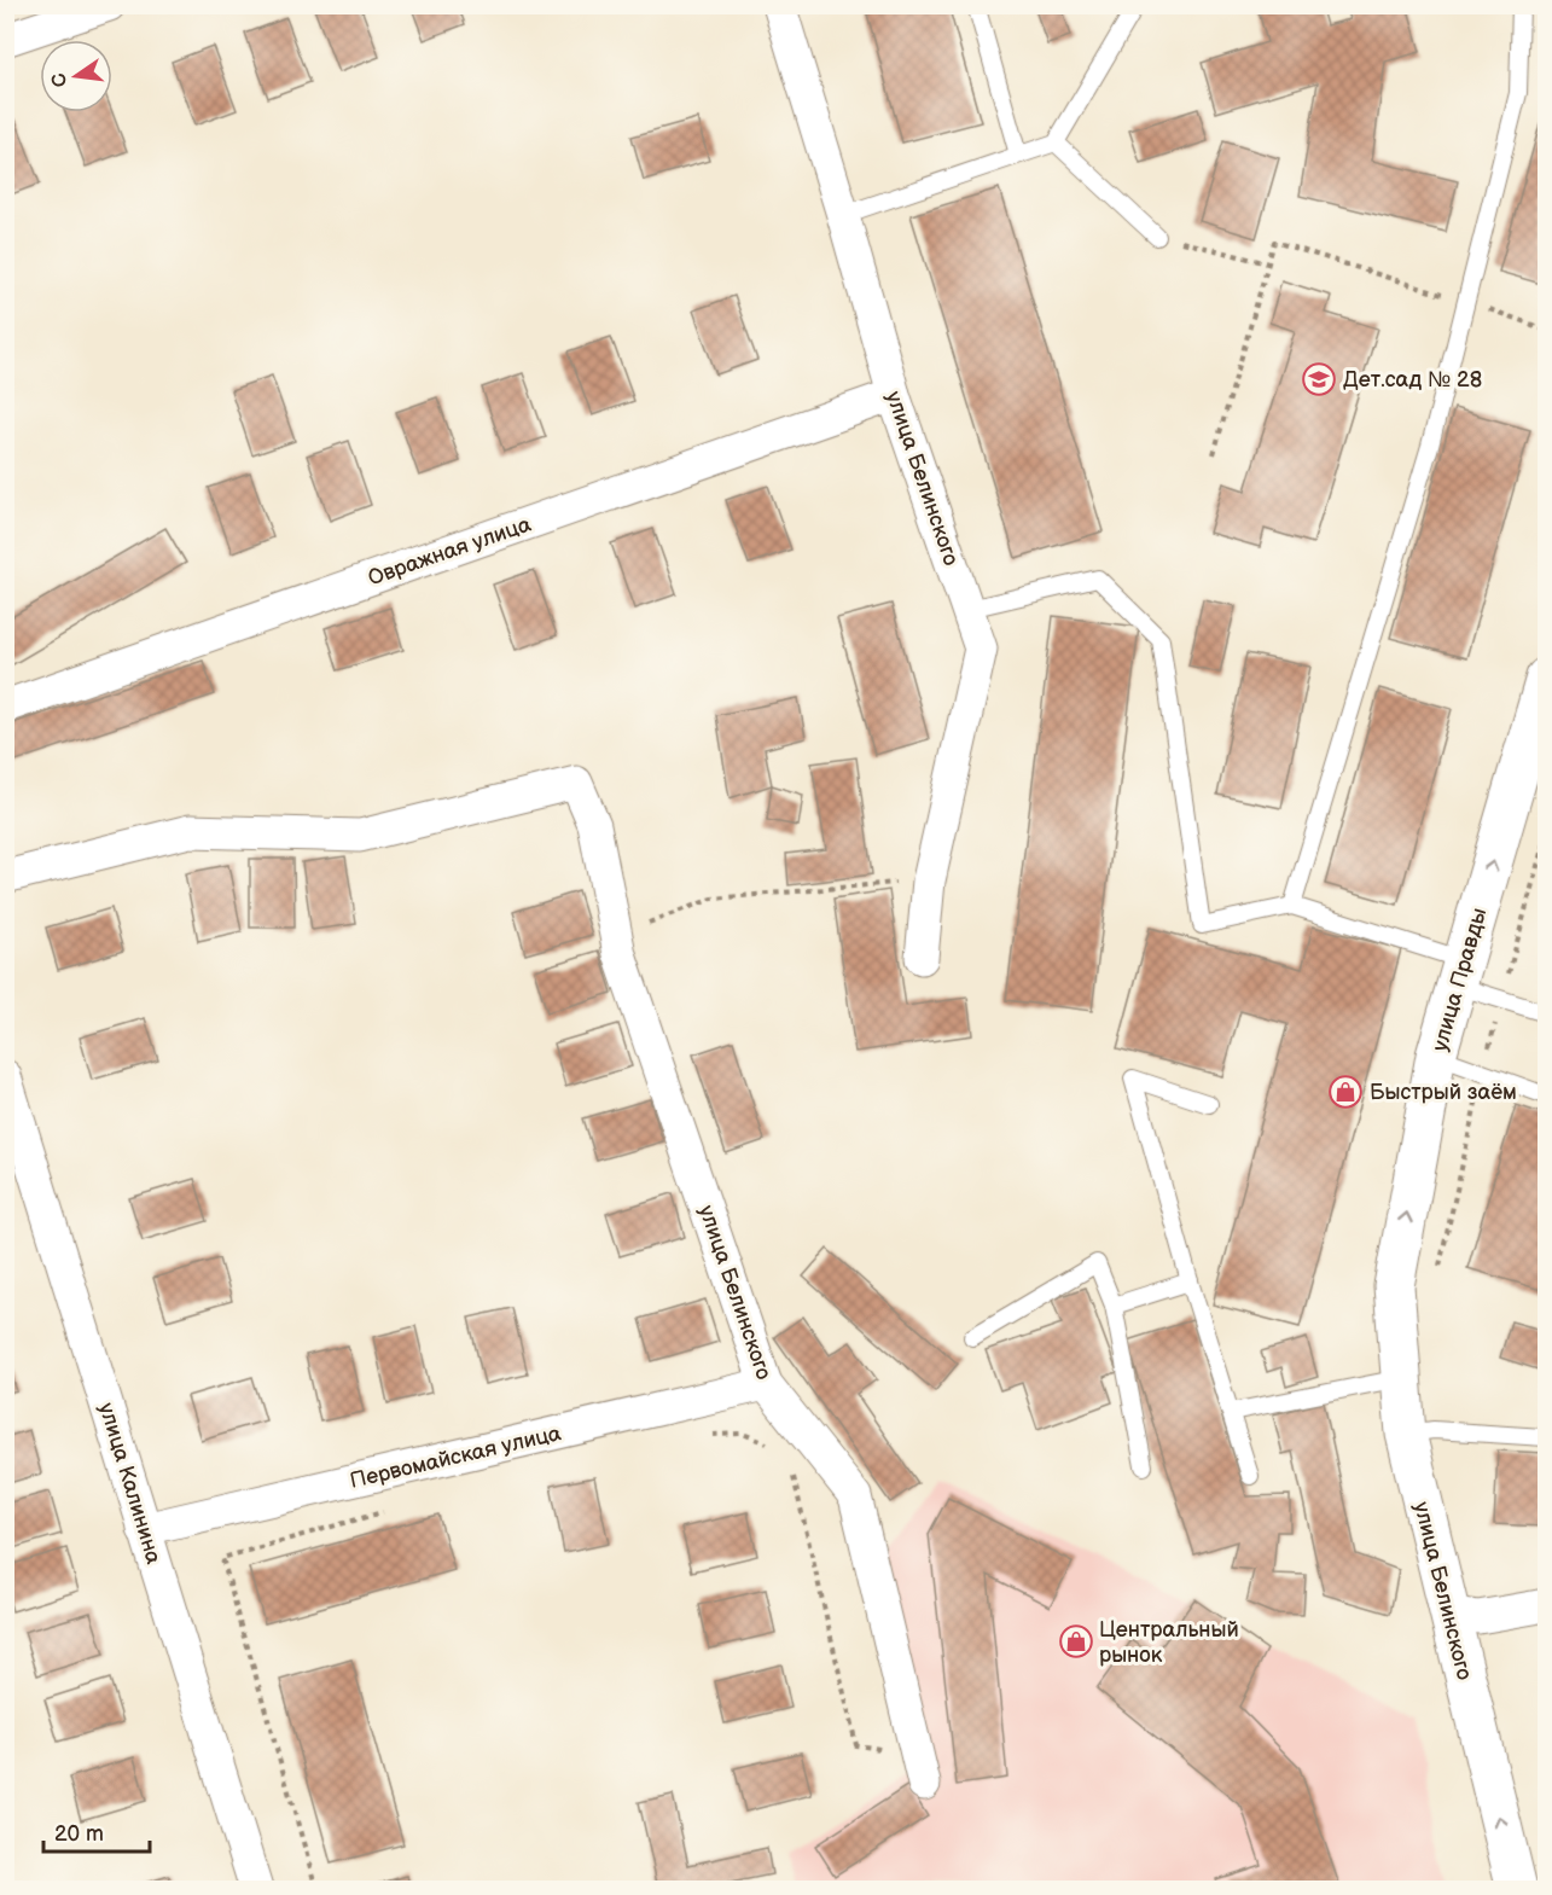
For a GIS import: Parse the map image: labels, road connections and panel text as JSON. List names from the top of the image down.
{
  "streets": {
    "street": [
      "улица Белинского",
      "Овражная улица",
      "улица Правды",
      "Первомайская улица",
      "улица Калинина"
    ]
  },
  "crossings": [
    ["улица Белинского", "Овражная улица"],
    ["улица Белинского", "улица Правды"],
    ["улица Белинского", "Первомайская улица"],
    ["Первомайская улица", "улица Калинина"]
  ],
  "one_way": ["улица Правды"],
  "places": {
    "school or university": ["Дет.сад № 28"],
    "shop": ["Быстрый заём", "Центральный рынок"]
  },
  "scale_bar": "20 m",
  "north": "left"
}
